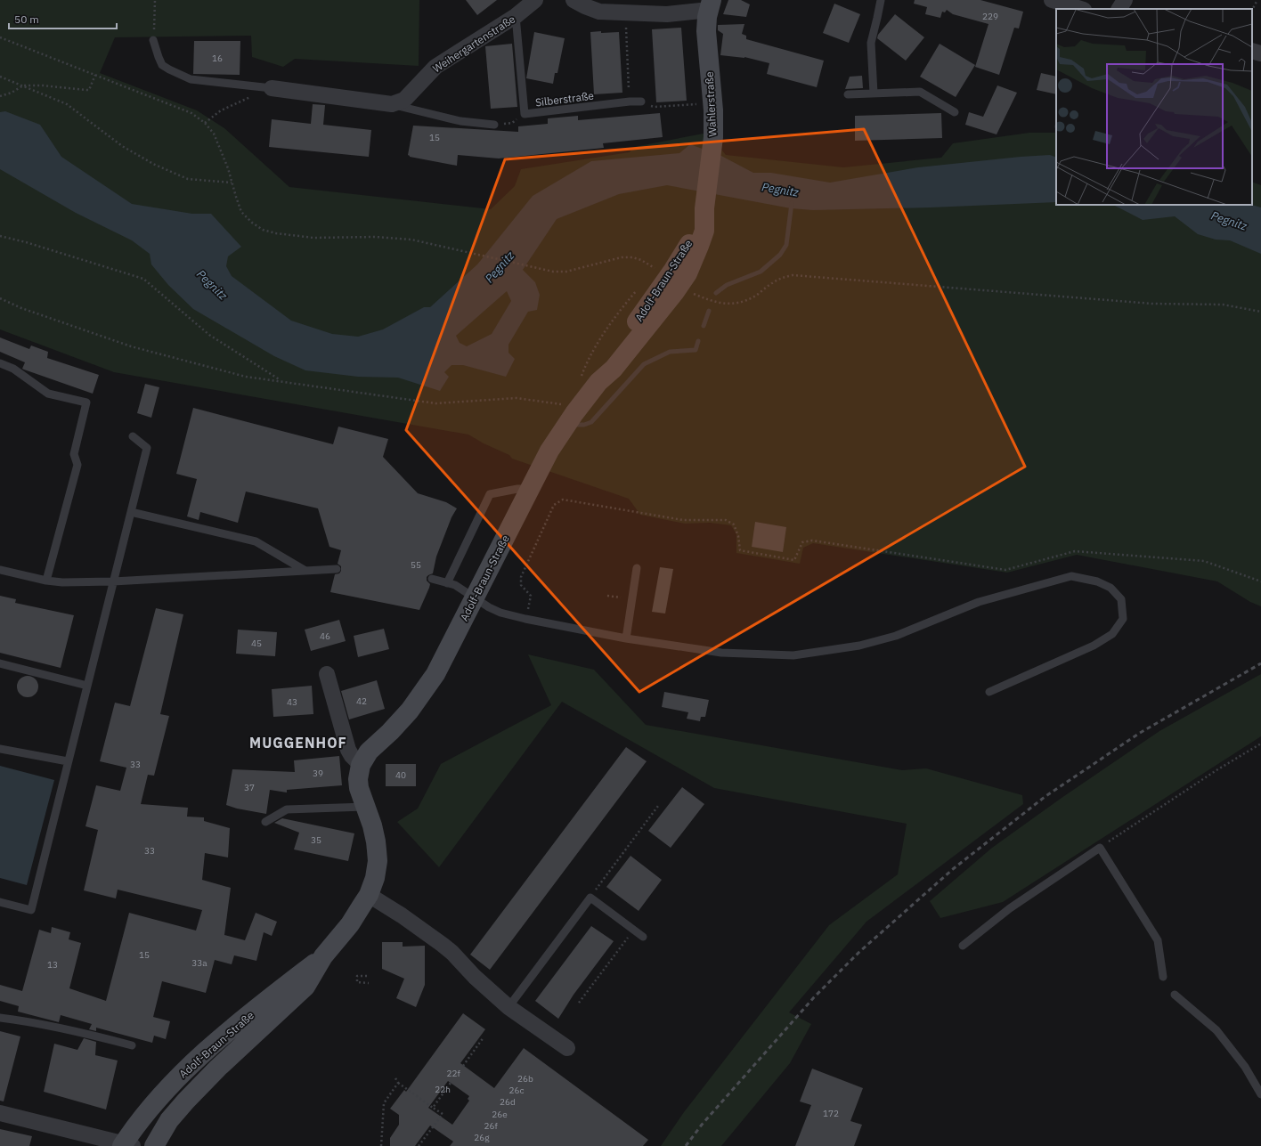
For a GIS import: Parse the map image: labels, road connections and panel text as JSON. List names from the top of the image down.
{
  "streets": {
    "main road": ["Wahlerstraße", "Adolf-Braun-Straße"],
    "street": ["Weihergartenstraße"],
    "lane": ["Silberstraße"]
  },
  "crossings": [
    ["Weihergartenstraße", "Silberstraße"],
    ["Wahlerstraße", "Adolf-Braun-Straße"]
  ],
  "districts": ["MUGGENHOF"],
  "water": ["Pegnitz"],
  "house_numbers": [
    "229",
    "16",
    "15",
    "55",
    "46",
    "45",
    "42",
    "43",
    "33",
    "39",
    "40",
    "37",
    "35",
    "33",
    "15",
    "33a",
    "13",
    "22f",
    "26b",
    "22h",
    "26c",
    "26d",
    "172",
    "26e",
    "26f",
    "26g"
  ],
  "scale_bar": "50 m"
}
